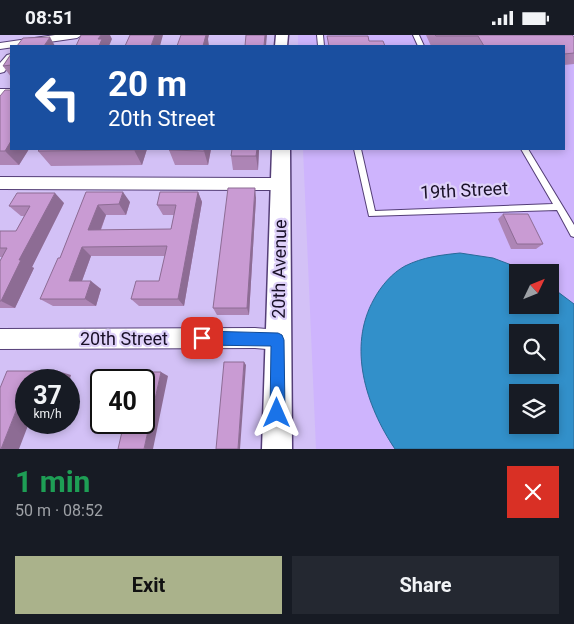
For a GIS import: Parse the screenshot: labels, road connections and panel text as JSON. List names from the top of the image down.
{
  "streets": {
    "street": ["20th Avenue", "20th Street"],
    "lane": ["19th Street"]
  },
  "crossings": [
    ["20th Avenue", "20th Street"]
  ],
  "north": "top right",
  "page": {
    "status": "08:51",
    "turn": ["20 m", "20th Street"],
    "speed": "37 km/h",
    "limit": "40",
    "heading": ["1 min", "50 m · 08:52"],
    "buttons": ["Exit", "Share"]
  }
}
